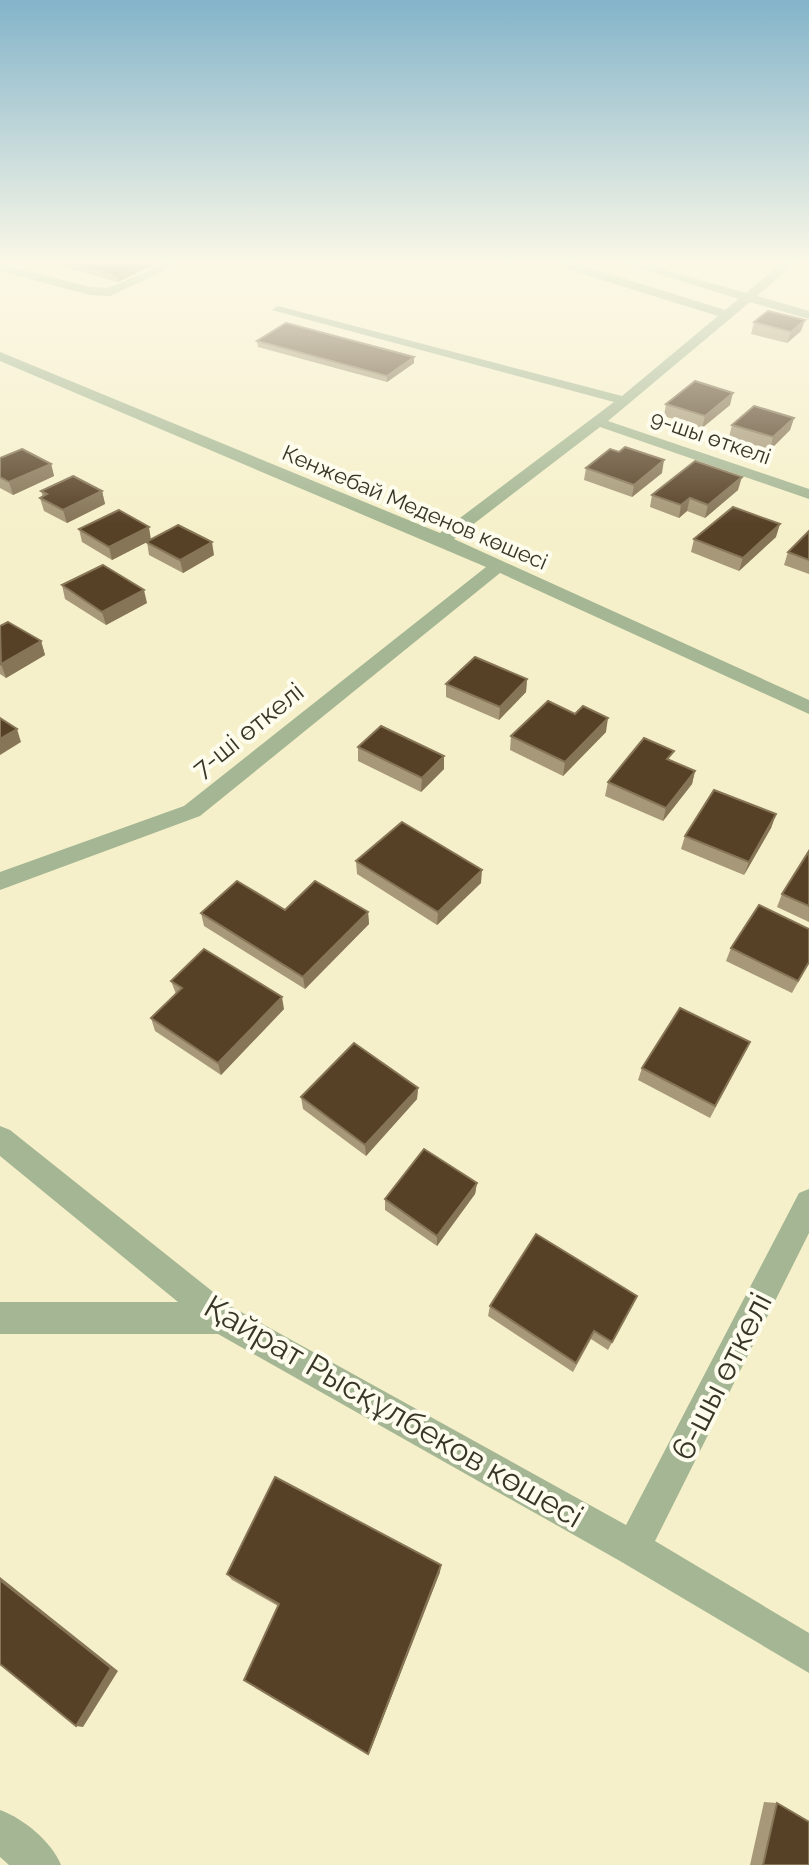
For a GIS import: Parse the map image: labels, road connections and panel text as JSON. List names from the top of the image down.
{
  "streets": {
    "street": [
      "9-шы өткелі",
      "Кенжебай Меденов көшесі",
      "7-ші өткелі",
      "6-шы өткелі",
      "Қайрат Рысқұлбеков көшесі"
    ]
  },
  "crossings": [
    ["Кенжебай Меденов көшесі", "7-ші өткелі"],
    ["6-шы өткелі", "Қайрат Рысқұлбеков көшесі"]
  ]
}
